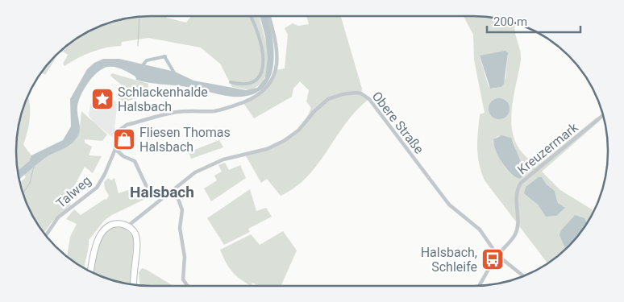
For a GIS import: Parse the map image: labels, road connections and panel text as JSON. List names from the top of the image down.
{
  "streets": {
    "street": ["Obere Straße", "Kreuzermark", "Talweg"]
  },
  "crossings": [
    ["Obere Straße", "Kreuzermark"]
  ],
  "districts": ["Halsbach"],
  "places": {
    "place": ["Schlackenhalde Halsbach"],
    "shop": ["Fliesen Thomas Halsbach"],
    "bus stop": ["Halsbach, Schleife"]
  },
  "scale_bar": "200 m"
}
